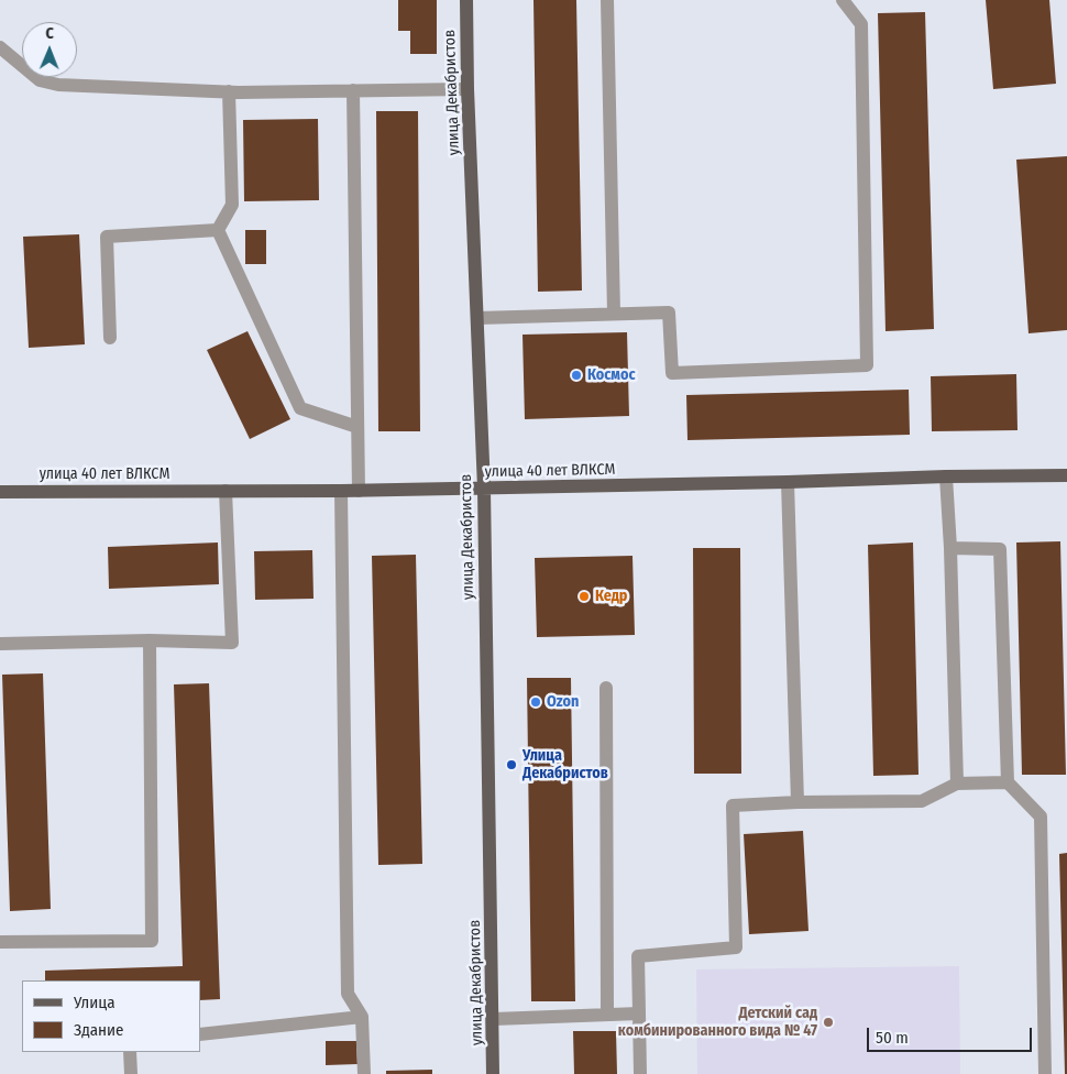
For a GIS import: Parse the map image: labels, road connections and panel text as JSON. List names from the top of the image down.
{
  "streets": {
    "main road": ["улица Декабристов", "улица 40 лет ВЛКСМ"]
  },
  "crossings": [
    ["улица Декабристов", "улица 40 лет ВЛКСМ"]
  ],
  "places": [
    "Космос",
    "Кедр",
    "Ozon",
    "Улица Декабристов",
    "Детский сад комбинированного вида № 47"
  ],
  "legend": ["Улица", "Здание"],
  "scale_bar": "50 m",
  "north": "top"
}
